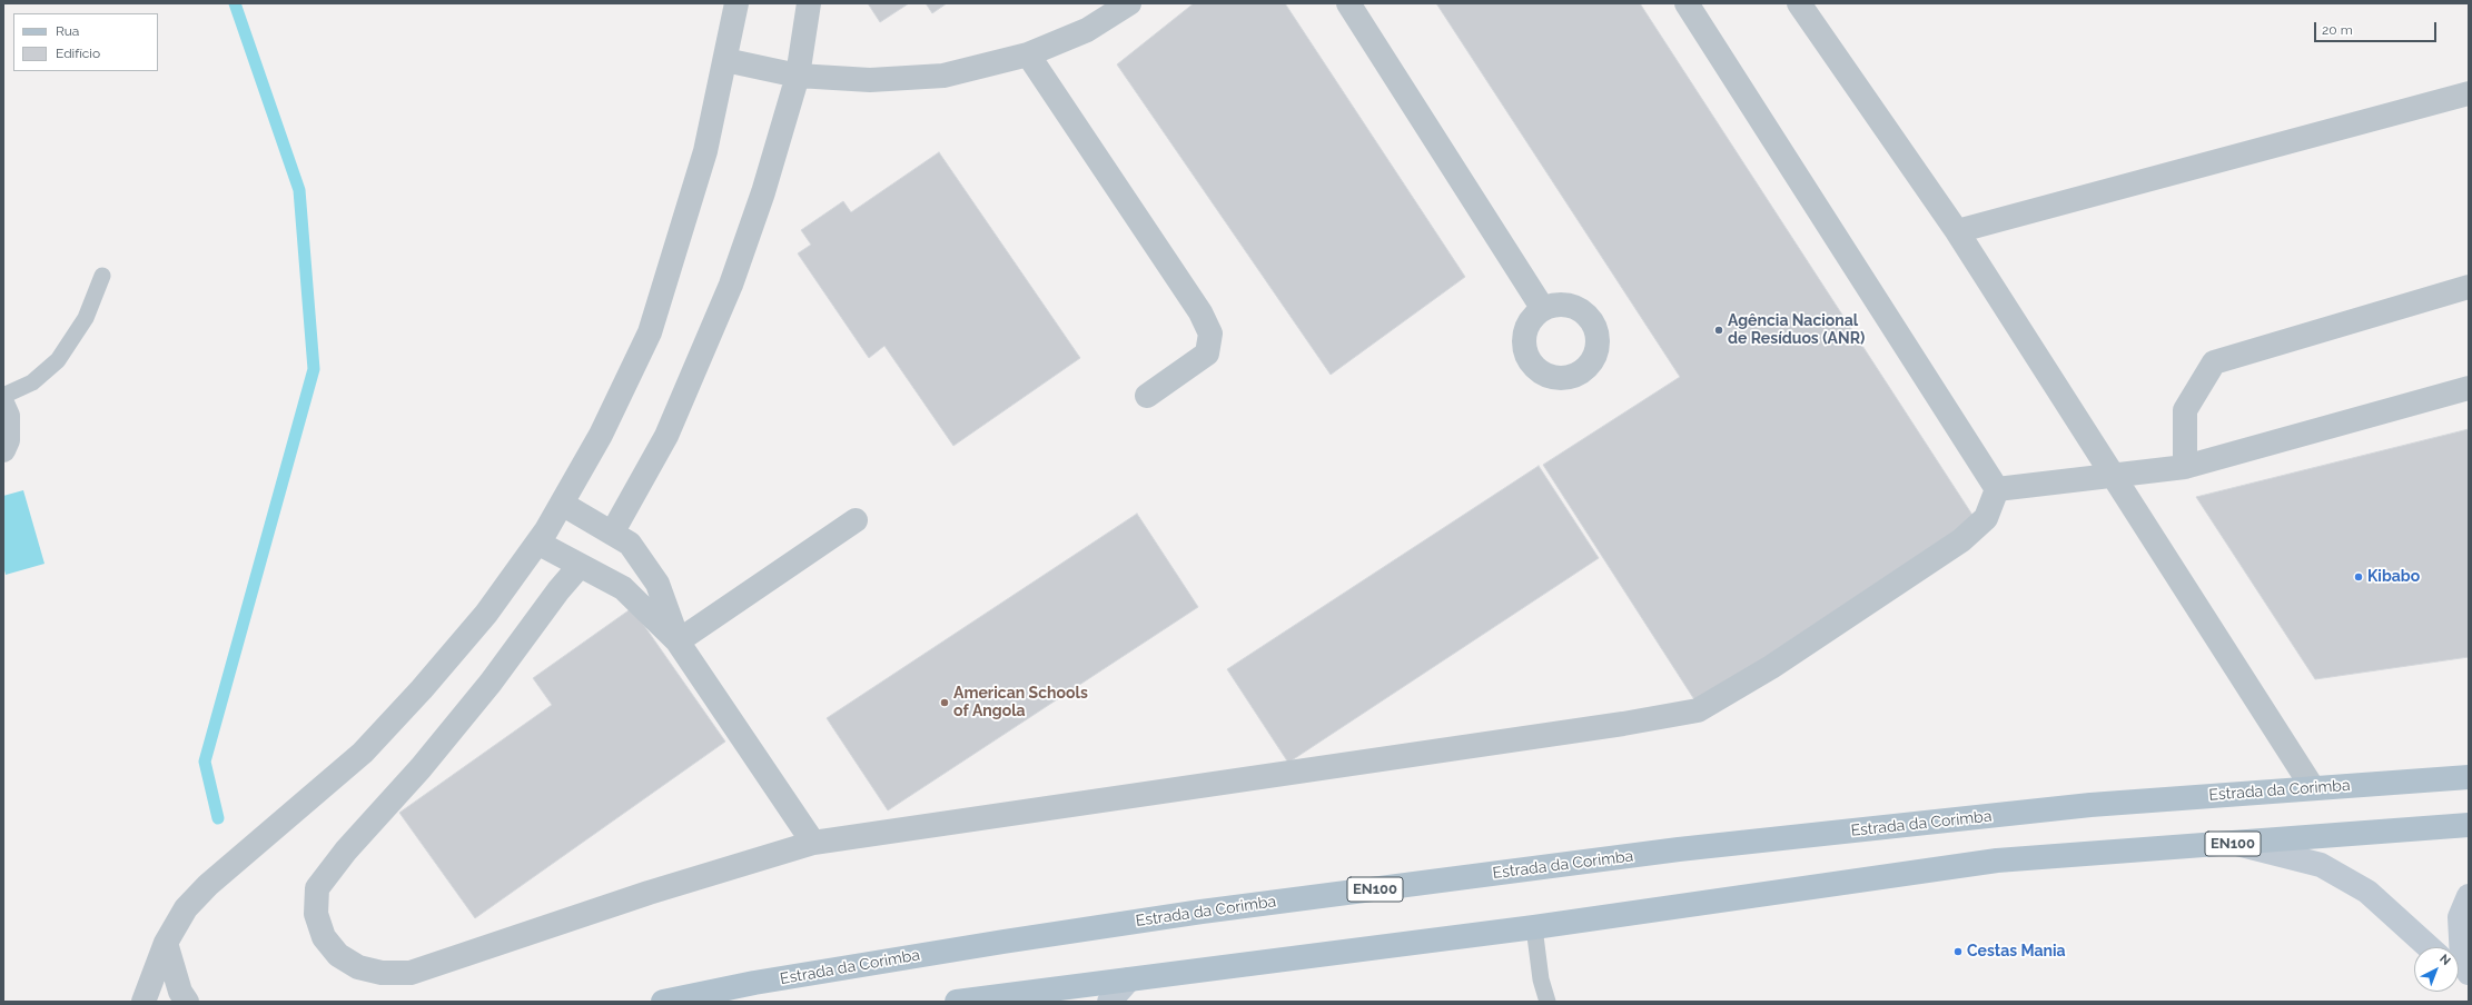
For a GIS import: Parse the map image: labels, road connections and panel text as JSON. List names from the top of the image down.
{
  "streets": {
    "main road": ["Estrada da Corimba", "EN100"]
  },
  "places": [
    "Agência Nacional de Resíduos (ANR)",
    "Kibabo",
    "American Schools of Angola",
    "Cestas Mania"
  ],
  "legend": ["Rua", "Edifício"],
  "scale_bar": "20 m",
  "north": "top right"
}
